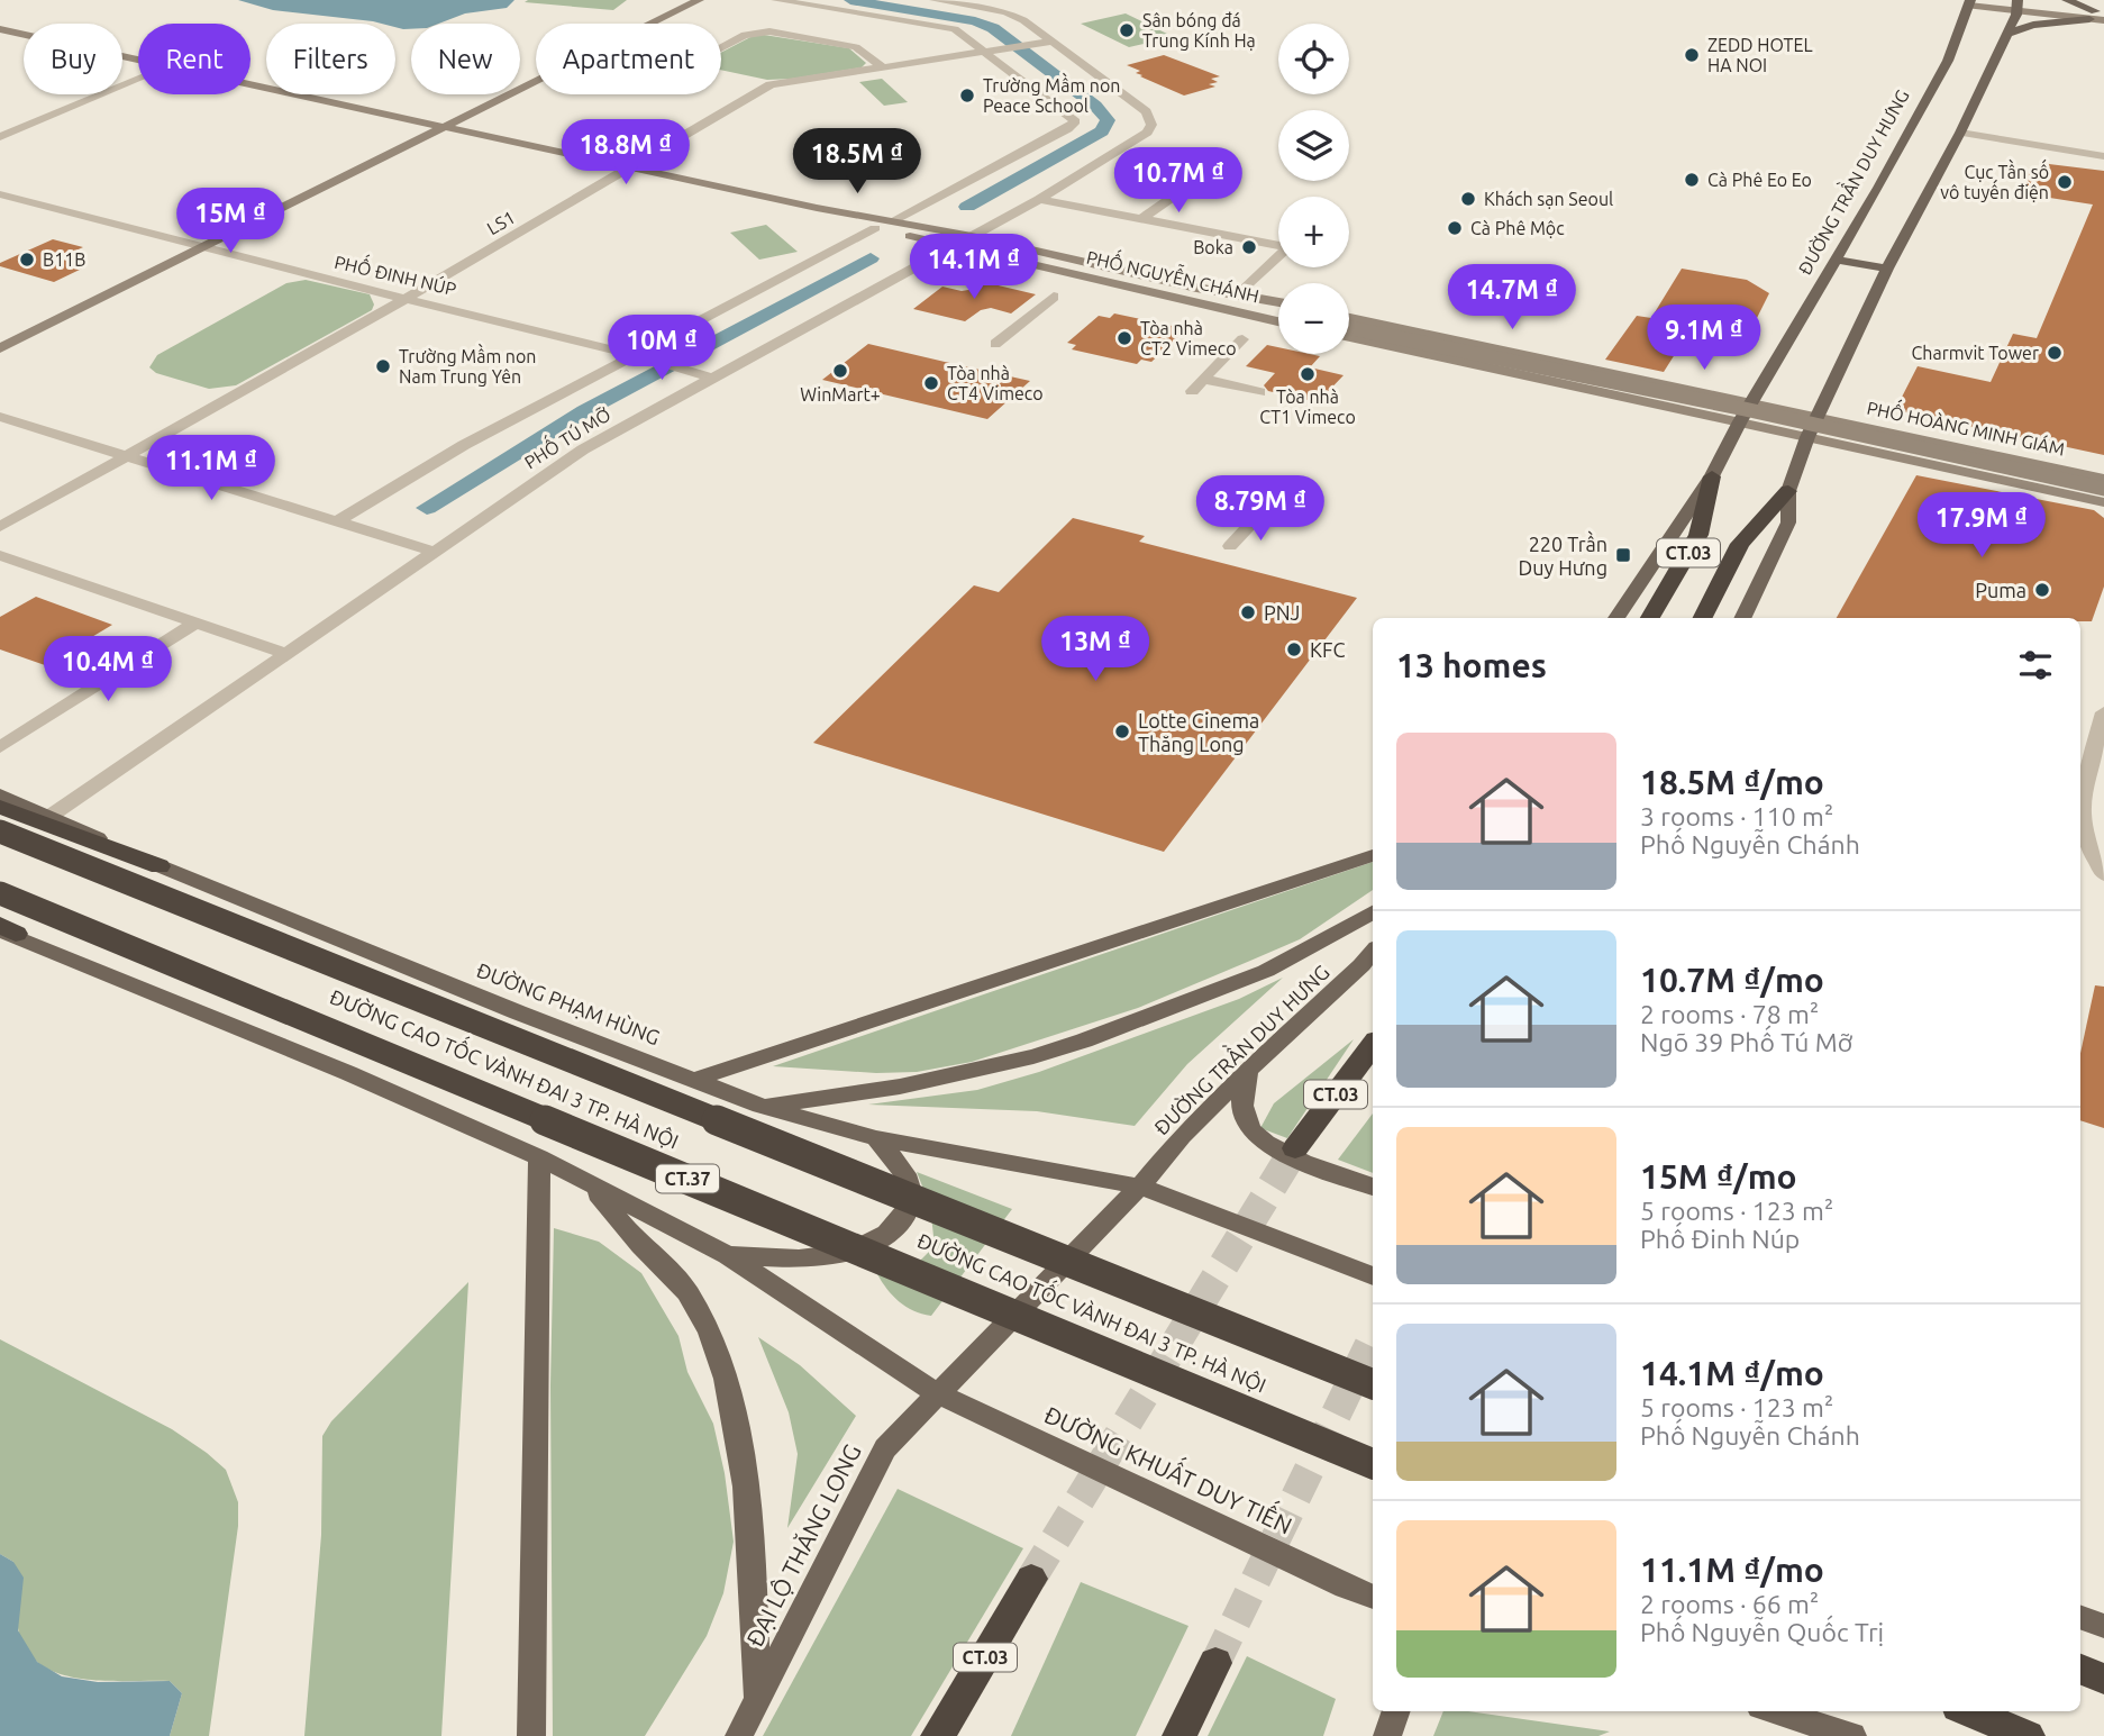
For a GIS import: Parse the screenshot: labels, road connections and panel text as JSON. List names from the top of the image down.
{
  "streets": {
    "highway": ["CT.03", "ĐƯỜNG CAO TỐC VÀNH ĐAI 3 TP. HÀ NỘI", "CT.37"],
    "main road": [
      "ĐƯỜNG TRẦN DUY HƯNG",
      "ĐƯỜNG PHẠM HÙNG",
      "ĐƯỜNG KHUẤT DUY TIẾN",
      "ĐẠI LỘ THĂNG LONG"
    ],
    "street": [
      "LS1",
      "PHỐ ĐINH NÚP",
      "PHỐ NGUYỄN CHÁNH",
      "PHỐ HOÀNG MINH GIÁM",
      "PHỐ TÚ MỠ"
    ]
  },
  "crossings": [
    ["ĐƯỜNG TRẦN DUY HƯNG", "PHỐ HOÀNG MINH GIÁM"],
    ["ĐƯỜNG TRẦN DUY HƯNG", "CT.03"],
    ["ĐƯỜNG TRẦN DUY HƯNG", "ĐƯỜNG PHẠM HÙNG"],
    ["ĐƯỜNG TRẦN DUY HƯNG", "ĐƯỜNG KHUẤT DUY TIẾN"],
    ["ĐƯỜNG TRẦN DUY HƯNG", "ĐẠI LỘ THĂNG LONG"],
    ["LS1", "PHỐ ĐINH NÚP"],
    ["LS1", "PHỐ NGUYỄN CHÁNH"],
    ["LS1", "PHỐ TÚ MỠ"],
    ["PHỐ ĐINH NÚP", "PHỐ TÚ MỠ"],
    ["PHỐ NGUYỄN CHÁNH", "PHỐ TÚ MỠ"],
    ["PHỐ TÚ MỠ", "ĐƯỜNG PHẠM HÙNG"],
    ["ĐƯỜNG KHUẤT DUY TIẾN", "ĐẠI LỘ THĂNG LONG"]
  ],
  "places": {
    "other": [
      "Sân bóng đá Trung Kính Hạ",
      "ZEDD HOTEL HA NOI",
      "Trường Mầm non Peace School",
      "Cà Phê Eo Eo",
      "Cục Tần số vô tuyến điện",
      "Khách sạn Seoul",
      "Cà Phê Mộc",
      "Boka",
      "B11B",
      "Tòa nhà CT2 Vimeco",
      "Charmvit Tower",
      "Trường Mầm non Nam Trung Yên",
      "WinMart+",
      "Tòa nhà CT1 Vimeco",
      "Tòa nhà CT4 Vimeco",
      "Puma",
      "PNJ",
      "KFC",
      "Lotte Cinema Thăng Long"
    ],
    "transit": ["220 Trần Duy Hưng"]
  },
  "page": {
    "map_buttons": ["+", "−"],
    "chip": [
      "Buy",
      "Rent",
      "Filters",
      "New",
      "Apartment"
    ],
    "price": [
      "18.8M ₫",
      "18.5M ₫",
      "10.7M ₫",
      "15M ₫",
      "14.1M ₫",
      "14.7M ₫",
      "9.1M ₫",
      "10M ₫",
      "11.1M ₫",
      "8.79M ₫",
      "17.9M ₫",
      "13M ₫",
      "10.4M ₫"
    ],
    "heading": "13 homes",
    "list": [
      {
        "name": "18.5M ₫/mo",
        "note": "3 rooms · 110 m² · Phố Nguyễn Chánh"
      },
      {
        "name": "10.7M ₫/mo",
        "note": "2 rooms · 78 m² · Ngõ 39 Phố Tú Mỡ"
      },
      {
        "name": "15M ₫/mo",
        "note": "5 rooms · 123 m² · Phố Đinh Núp"
      },
      {
        "name": "14.1M ₫/mo",
        "note": "5 rooms · 123 m² · Phố Nguyễn Chánh"
      },
      {
        "name": "11.1M ₫/mo",
        "note": "2 rooms · 66 m² · Phố Nguyễn Quốc Trị"
      }
    ]
  }
}
